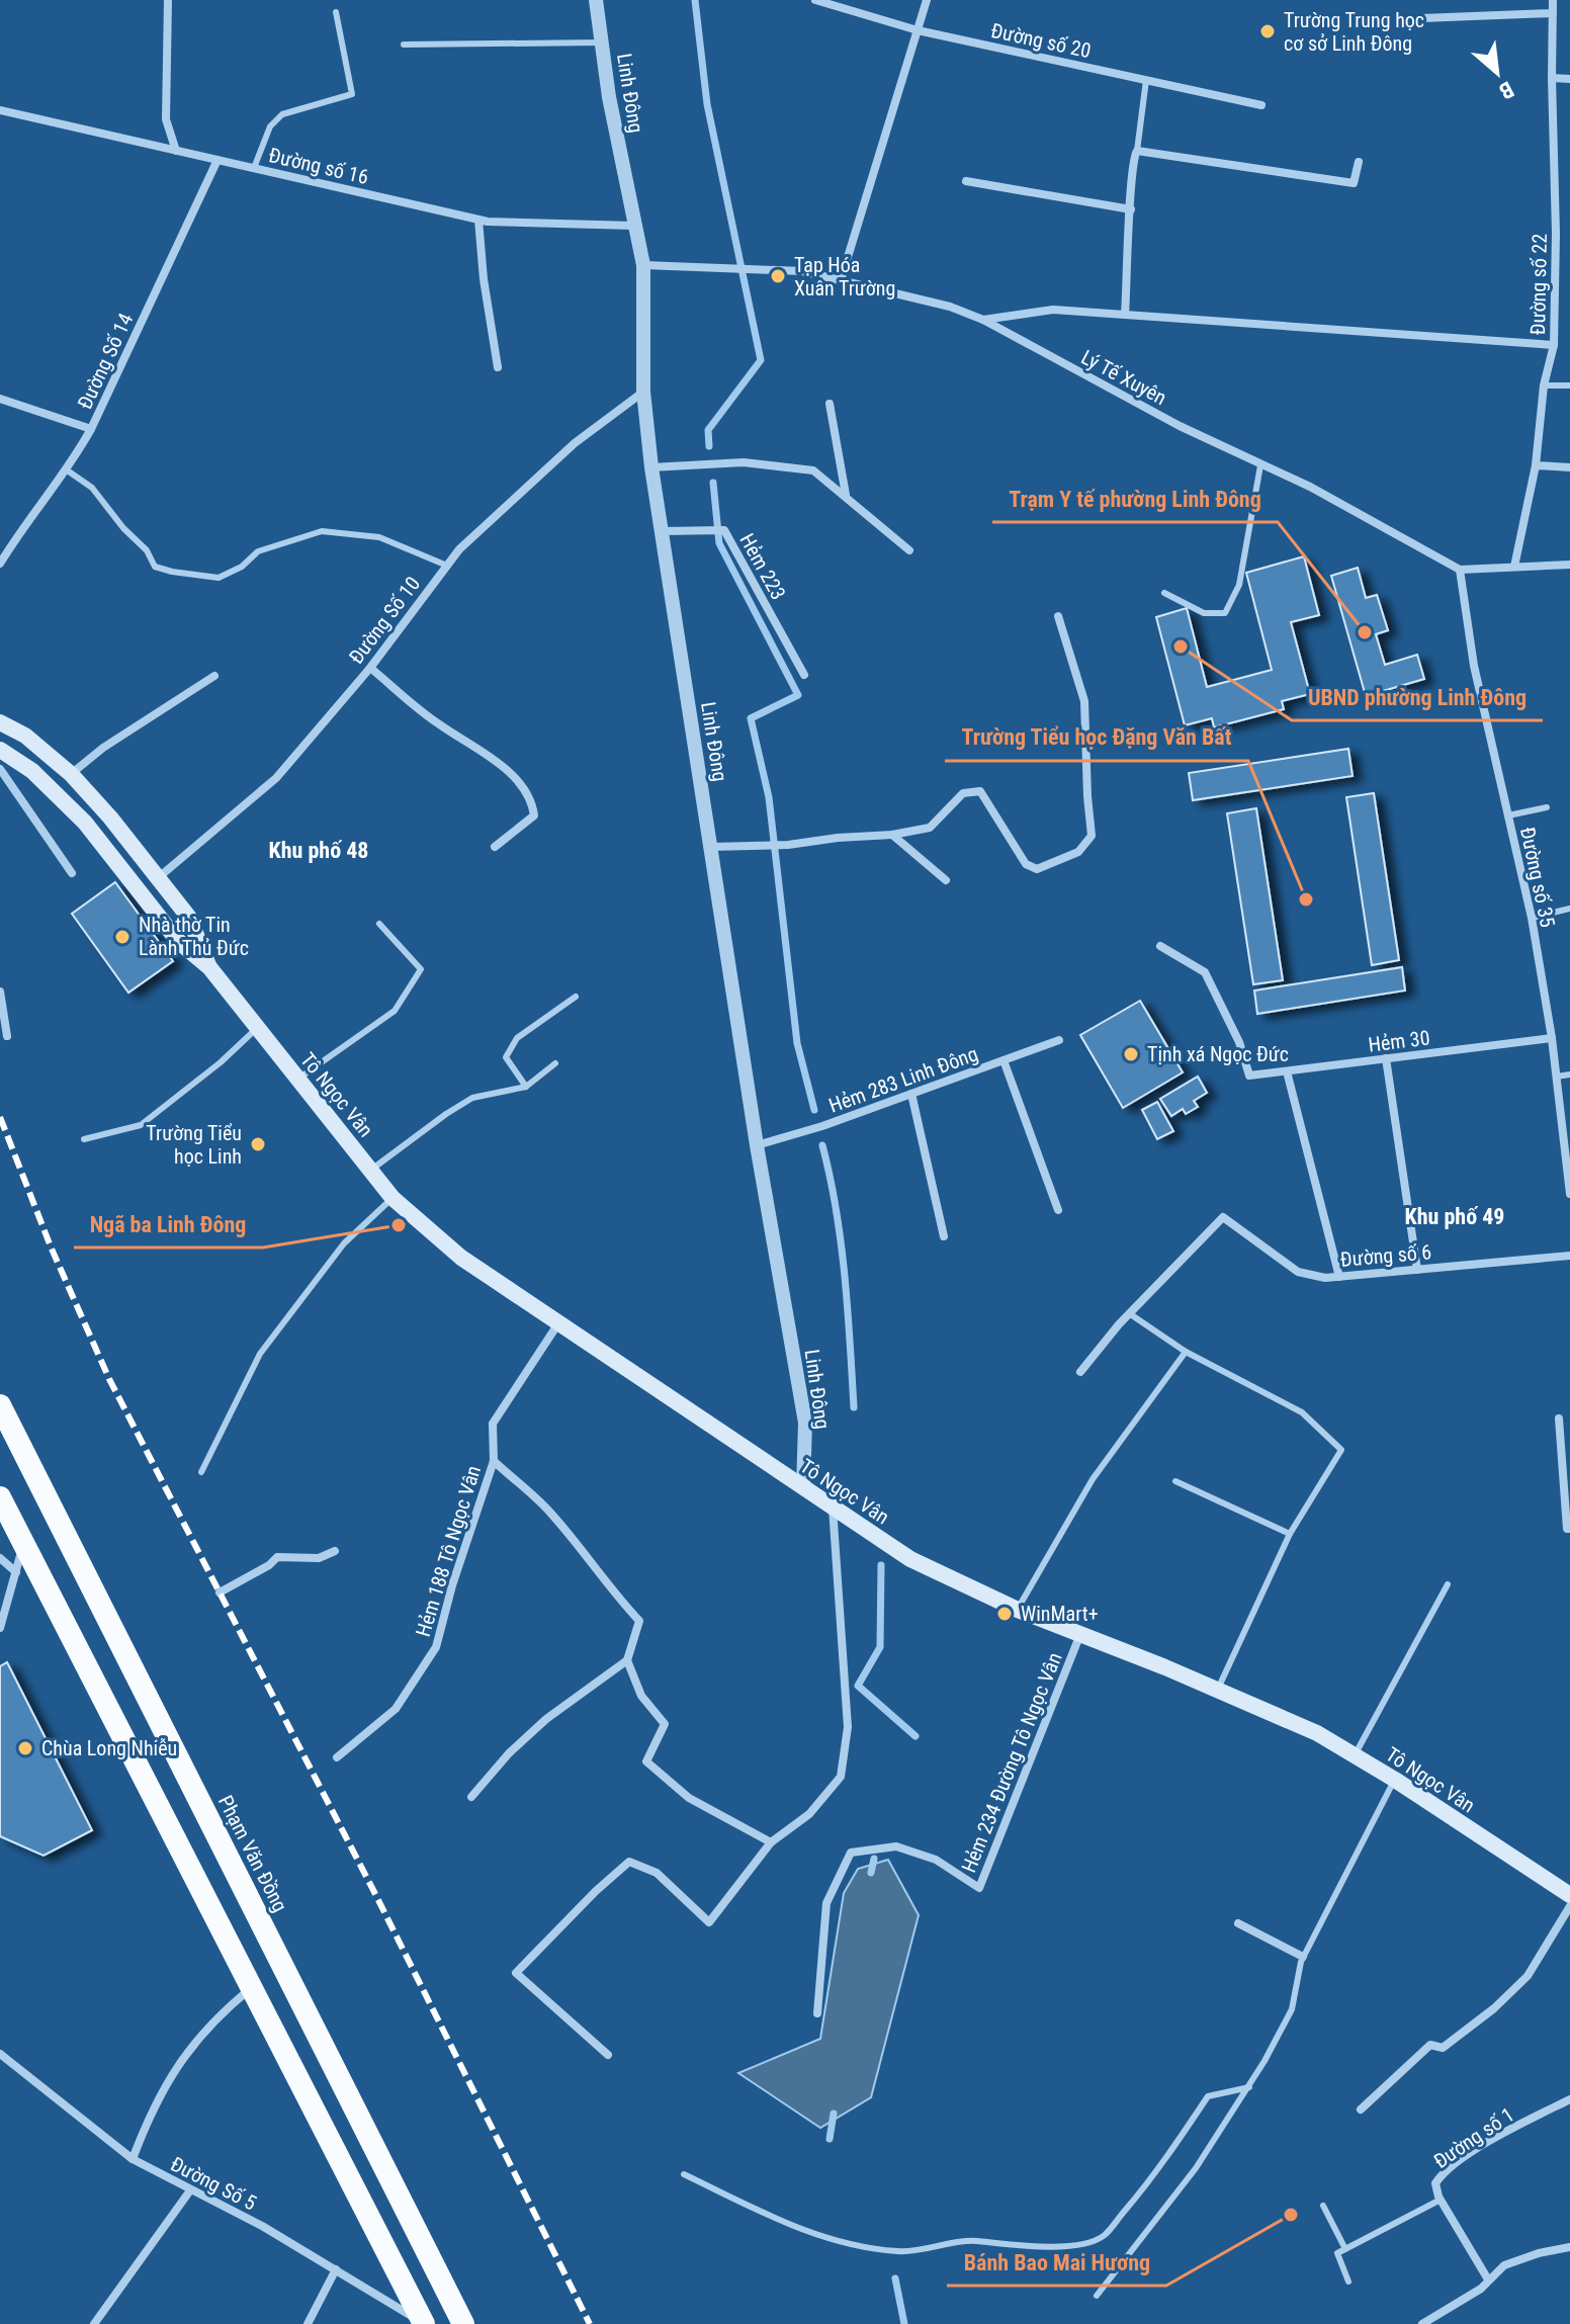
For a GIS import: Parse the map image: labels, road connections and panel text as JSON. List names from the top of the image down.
{
  "streets": {
    "highway": ["Phạm Văn Đồng"],
    "main road": ["Tô Ngọc Vân"],
    "street": [
      "Đường số 20",
      "Linh Đông",
      "Đường số 16",
      "Đường số 22",
      "Đường Số 14",
      "Lý Tế Xuyên",
      "Hẻm 223",
      "Đường Số 10",
      "Đường số 35",
      "Hẻm 30",
      "Hẻm 283 Linh Đông",
      "Đường số 6",
      "Hẻm 188 Tô Ngọc Vân",
      "Hẻm 234 Đường Tô Ngọc Vân",
      "Đường số 1",
      "Đường Số 5"
    ]
  },
  "crossings": [
    ["Linh Đông", "Đường số 16"],
    ["Linh Đông", "Lý Tế Xuyên"],
    ["Linh Đông", "Hẻm 223"],
    ["Linh Đông", "Đường Số 10"],
    ["Linh Đông", "Hẻm 283 Linh Đông"],
    ["Linh Đông", "Tô Ngọc Vân"],
    ["Đường số 16", "Đường Số 14"],
    ["Lý Tế Xuyên", "Đường số 35"],
    ["Đường Số 10", "Tô Ngọc Vân"],
    ["Đường số 35", "Hẻm 30"],
    ["Tô Ngọc Vân", "Hẻm 188 Tô Ngọc Vân"],
    ["Tô Ngọc Vân", "Hẻm 234 Đường Tô Ngọc Vân"]
  ],
  "districts": ["Khu phố 48", "Khu phố 49"],
  "places": [
    "Trường Trung học cơ sở Linh Đông",
    "Tạp Hóa Xuân Trường",
    "Trạm Y tế phường Linh Đông",
    "UBND phường Linh Đông",
    "Trường Tiểu học Đặng Văn Bất",
    "Nhà thờ Tin Lành Thủ Đức",
    "Tịnh xá Ngọc Đức",
    "Trường Tiểu học Linh",
    "Ngã ba Linh Đông",
    "WinMart+",
    "Chùa Long Nhiễu",
    "Bánh Bao Mai Hương"
  ],
  "north": "bottom right"
}
